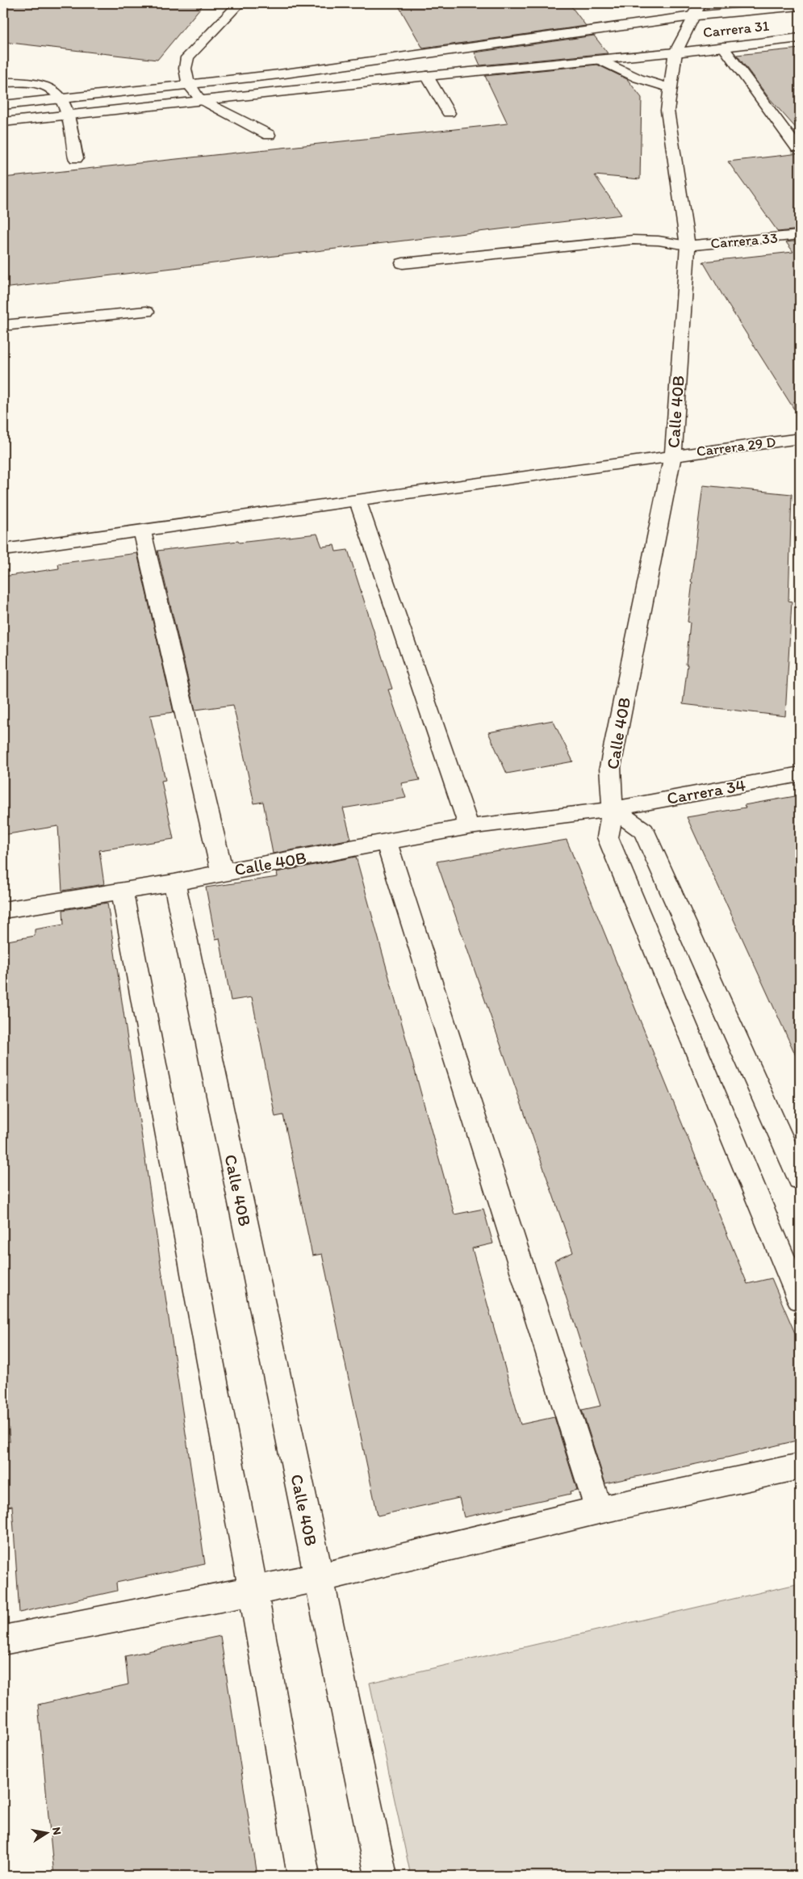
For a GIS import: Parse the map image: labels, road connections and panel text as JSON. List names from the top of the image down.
{
  "streets": {
    "street": [
      "Carrera 31",
      "Carrera 33",
      "Calle 40B",
      "Carrera 29 D",
      "Carrera 34"
    ]
  },
  "crossings": [
    ["Carrera 31", "Calle 40B"],
    ["Carrera 33", "Calle 40B"],
    ["Calle 40B", "Carrera 29 D"],
    ["Calle 40B", "Carrera 34"]
  ],
  "north": "right"
}
